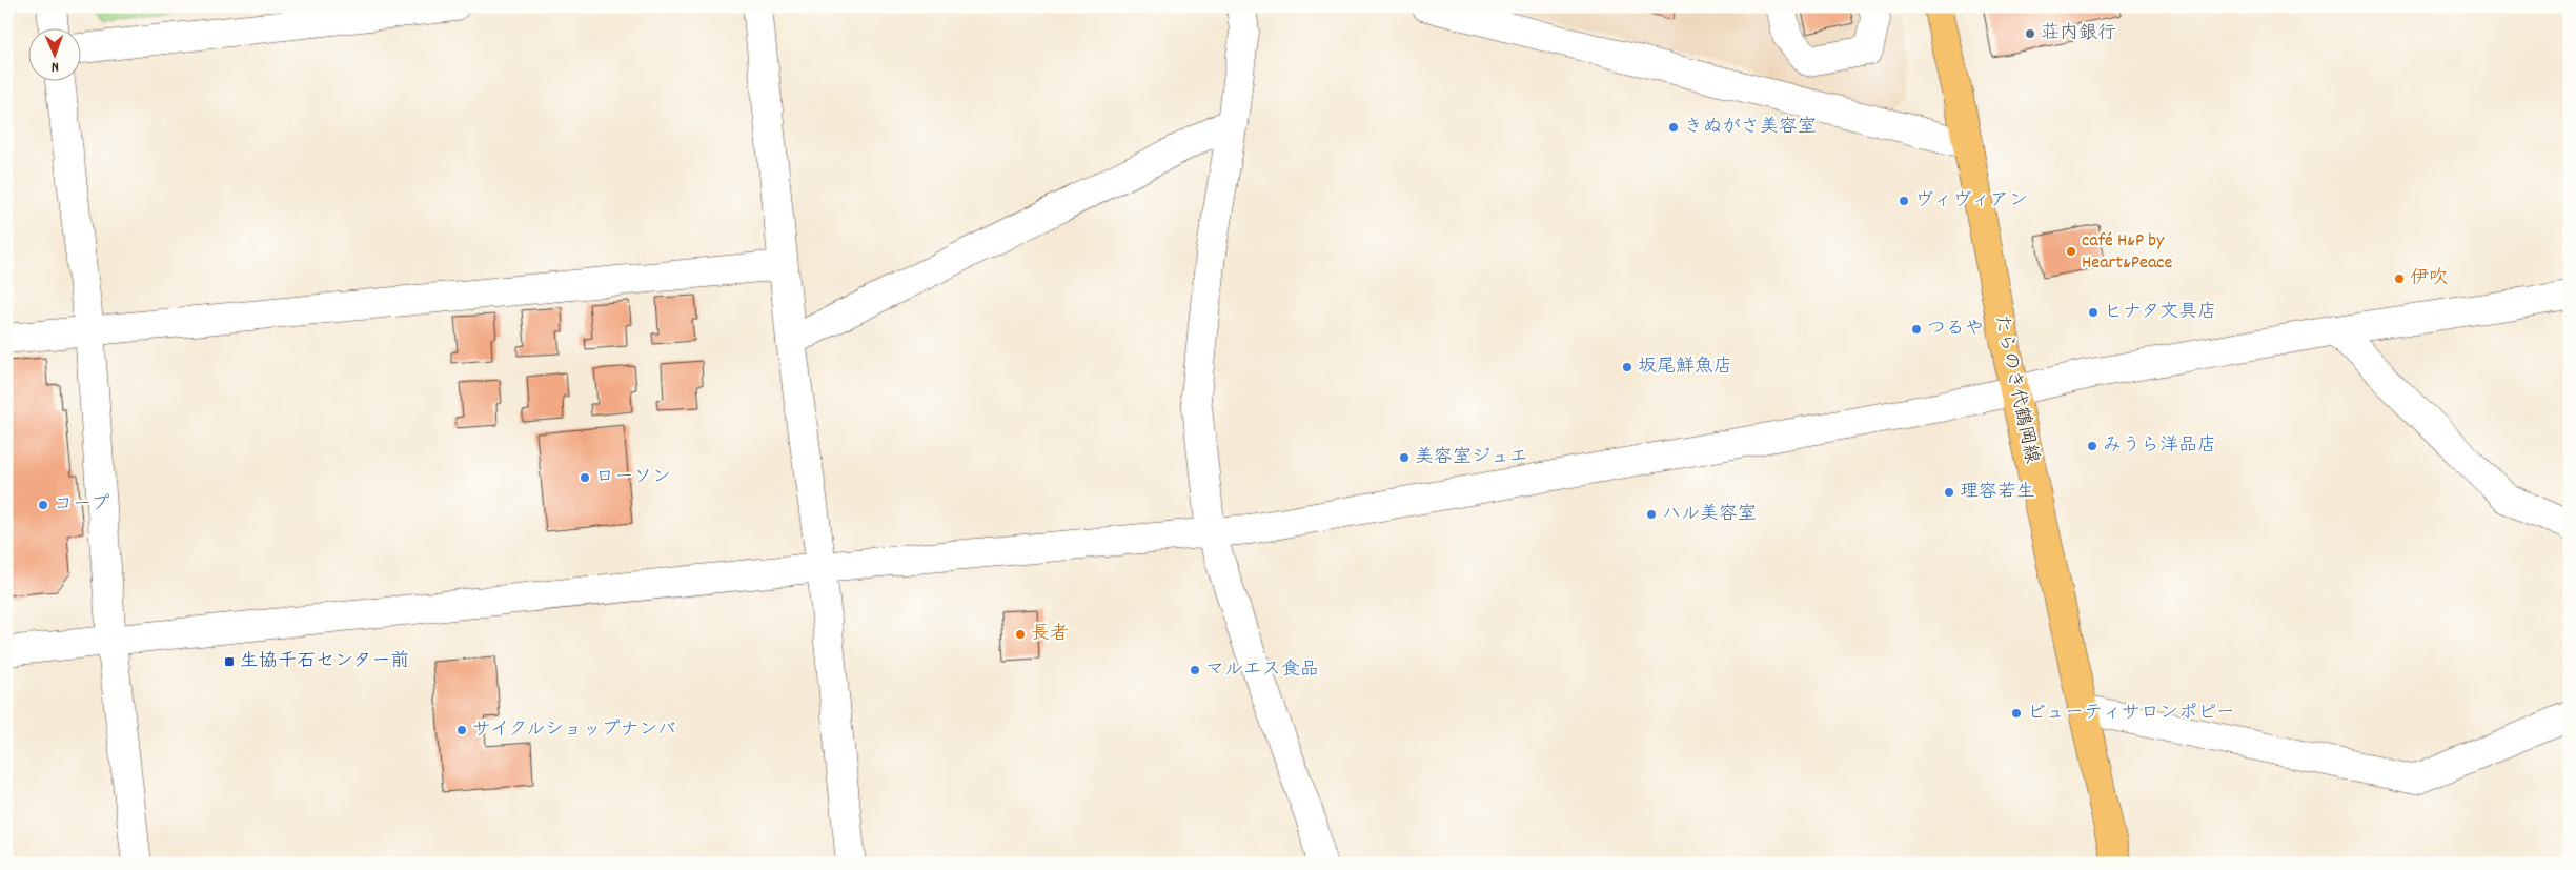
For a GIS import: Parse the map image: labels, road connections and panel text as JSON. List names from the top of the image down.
{
  "streets": {
    "main road": ["たらのき代鶴岡線"]
  },
  "places": {
    "other": [
      "荘内銀行",
      "きぬがさ美容室",
      "ヴィヴィアン",
      "café H&P by Heart&Peace",
      "伊吹",
      "ヒナタ文具店",
      "つるや",
      "坂尾鮮魚店",
      "みうら洋品店",
      "美容室ジュエ",
      "ローソン",
      "理容若生",
      "コープ",
      "ハル美容室",
      "長者",
      "マルエス食品",
      "ビューティサロンポピー",
      "サイクルショップナンバ"
    ],
    "transit": ["生協千石センター前"]
  },
  "north": "bottom"
}
